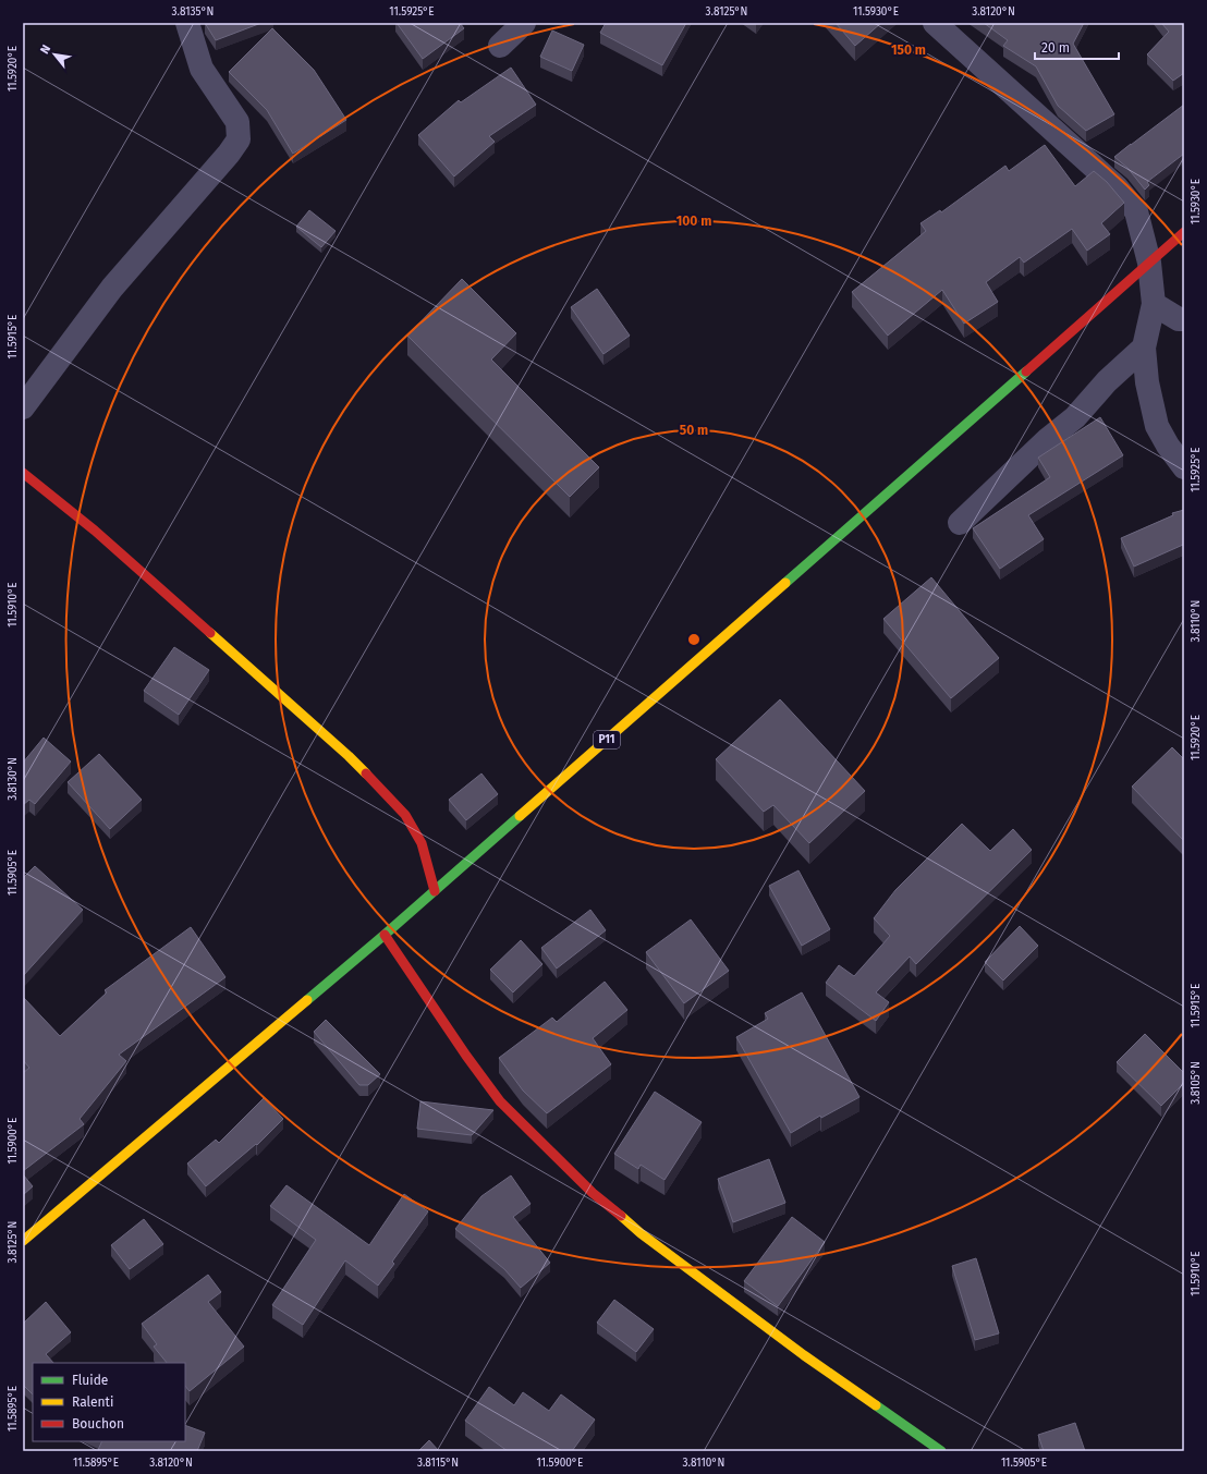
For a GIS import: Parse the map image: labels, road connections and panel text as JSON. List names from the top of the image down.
{
  "streets": {
    "main road": ["P11"]
  },
  "legend": ["Fluide", "Ralenti", "Bouchon"],
  "scale_bar": "20 m",
  "north": "top left",
  "coordinates": [
    "3.8135°N",
    "11.5925°E",
    "3.8125°N",
    "11.5930°E",
    "3.8120°N",
    "11.5920°E",
    "11.5915°E",
    "11.5910°E",
    "3.8110°N",
    "3.8130°N",
    "11.5905°E",
    "3.8105°N",
    "11.5900°E",
    "11.5895°E",
    "3.8115°N"
  ],
  "rings": ["150 m", "100 m", "50 m"]
}
